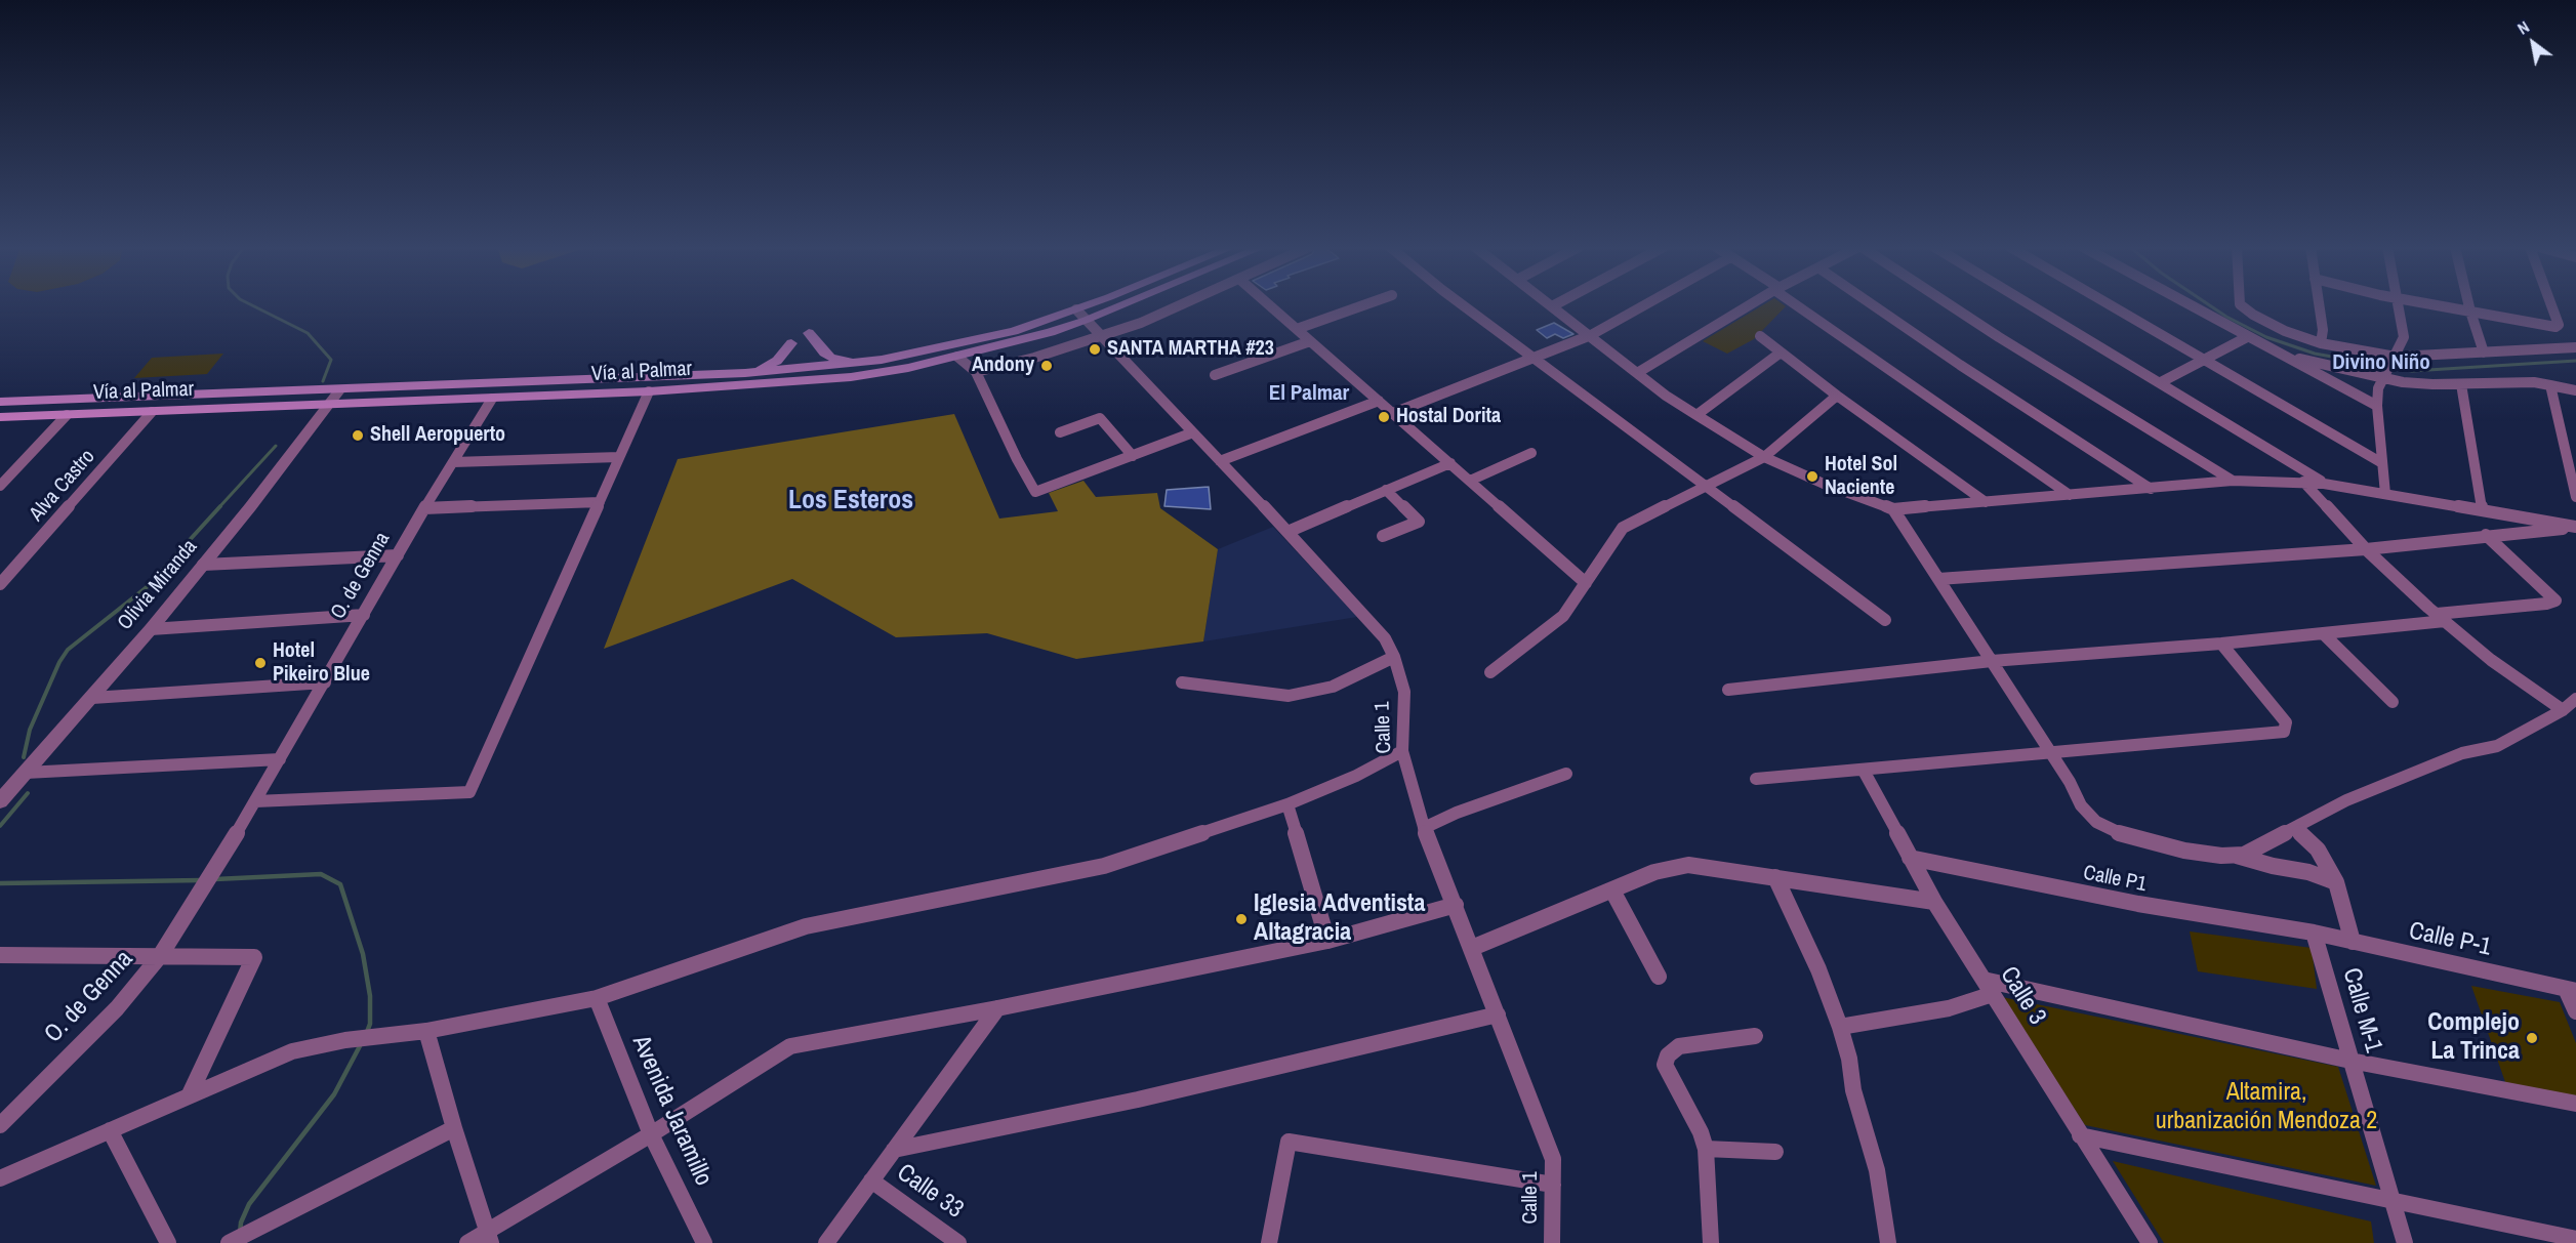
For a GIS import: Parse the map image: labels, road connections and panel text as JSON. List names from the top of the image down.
{
  "streets": {
    "main road": ["Vía al Palmar"],
    "street": [
      "Alva Castro",
      "O. de Genna",
      "Olivia Miranda",
      "Calle 1",
      "Calle P1",
      "Calle P-1",
      "Calle 3",
      "Calle M-1",
      "Avenida Jaramillo",
      "Calle 33"
    ]
  },
  "crossings": [
    ["Vía al Palmar", "Alva Castro"],
    ["Vía al Palmar", "O. de Genna"],
    ["Vía al Palmar", "Olivia Miranda"],
    ["Vía al Palmar", "Calle 1"],
    ["Calle P1", "Calle P-1"],
    ["Calle P1", "Calle 3"],
    ["Calle P1", "Calle M-1"],
    ["Calle P-1", "Calle M-1"]
  ],
  "districts": ["Divino Niño", "El Palmar", "Los Esteros"],
  "parks": ["Altamira, urbanización Mendoza 2"],
  "places": [
    "SANTA MARTHA #23",
    "Andony",
    "Hostal Dorita",
    "Shell Aeropuerto",
    "Hotel Sol Naciente",
    "Hotel Pikeiro Blue",
    "Iglesia Adventista Altagracia",
    "Complejo La Trinca"
  ],
  "north": "top left"
}
